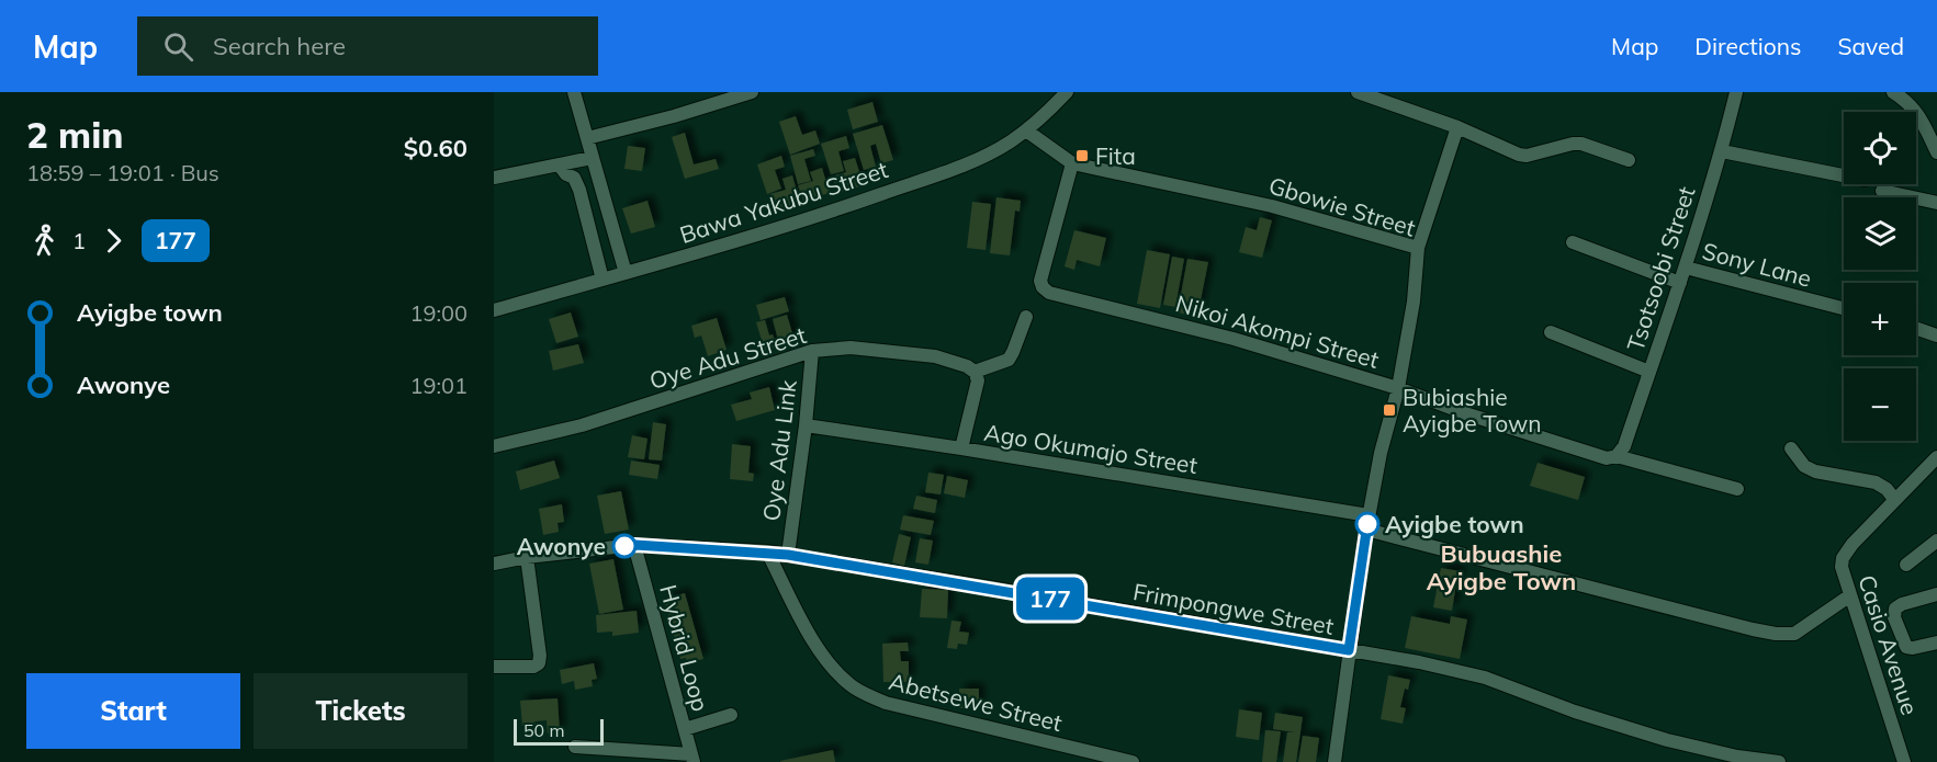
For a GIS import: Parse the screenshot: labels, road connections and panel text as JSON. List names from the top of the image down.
{
  "streets": {
    "street": [
      "Bawa Yakubu Street",
      "Gbowie Street",
      "Sony Lane",
      "Tsotsoobi Street",
      "Nikoi Akompi Street",
      "Oye Adu Street",
      "Ago Okumajo Street",
      "Oye Adu Link",
      "Frimpongwe Street",
      "Casio Avenue",
      "Hybrid Loop",
      "Abetsewe Street"
    ]
  },
  "crossings": [
    ["Bawa Yakubu Street", "Gbowie Street"],
    ["Gbowie Street", "Nikoi Akompi Street"],
    ["Gbowie Street", "Ago Okumajo Street"],
    ["Gbowie Street", "Frimpongwe Street"],
    ["Sony Lane", "Tsotsoobi Street"],
    ["Tsotsoobi Street", "Nikoi Akompi Street"],
    ["Oye Adu Street", "Oye Adu Link"],
    ["Ago Okumajo Street", "Oye Adu Link"],
    ["Ago Okumajo Street", "Casio Avenue"],
    ["Oye Adu Link", "Frimpongwe Street"],
    ["Frimpongwe Street", "Abetsewe Street"]
  ],
  "districts": ["Bubuashie Ayigbe Town"],
  "places": {
    "transit": ["Fita", "Bubiashie Ayigbe Town"],
    "other": ["Ayigbe town", "Awonye"]
  },
  "lines": ["bus line 177"],
  "scale_bar": "50 m",
  "page": {
    "header": "Map",
    "search": "Search here",
    "nav": ["Map", "Directions", "Saved"],
    "heading": ["2 min", "18:59 – 19:01 · Bus", "$0.60"],
    "on_map": "177",
    "map_buttons": ["+", "−"],
    "legs": ["1", "177"],
    "list": [
      {
        "name": "Ayigbe town",
        "value": "19:00"
      },
      {
        "name": "Awonye",
        "value": "19:01"
      }
    ],
    "buttons": ["Start", "Tickets"],
    "scale": "50 m"
  }
}
